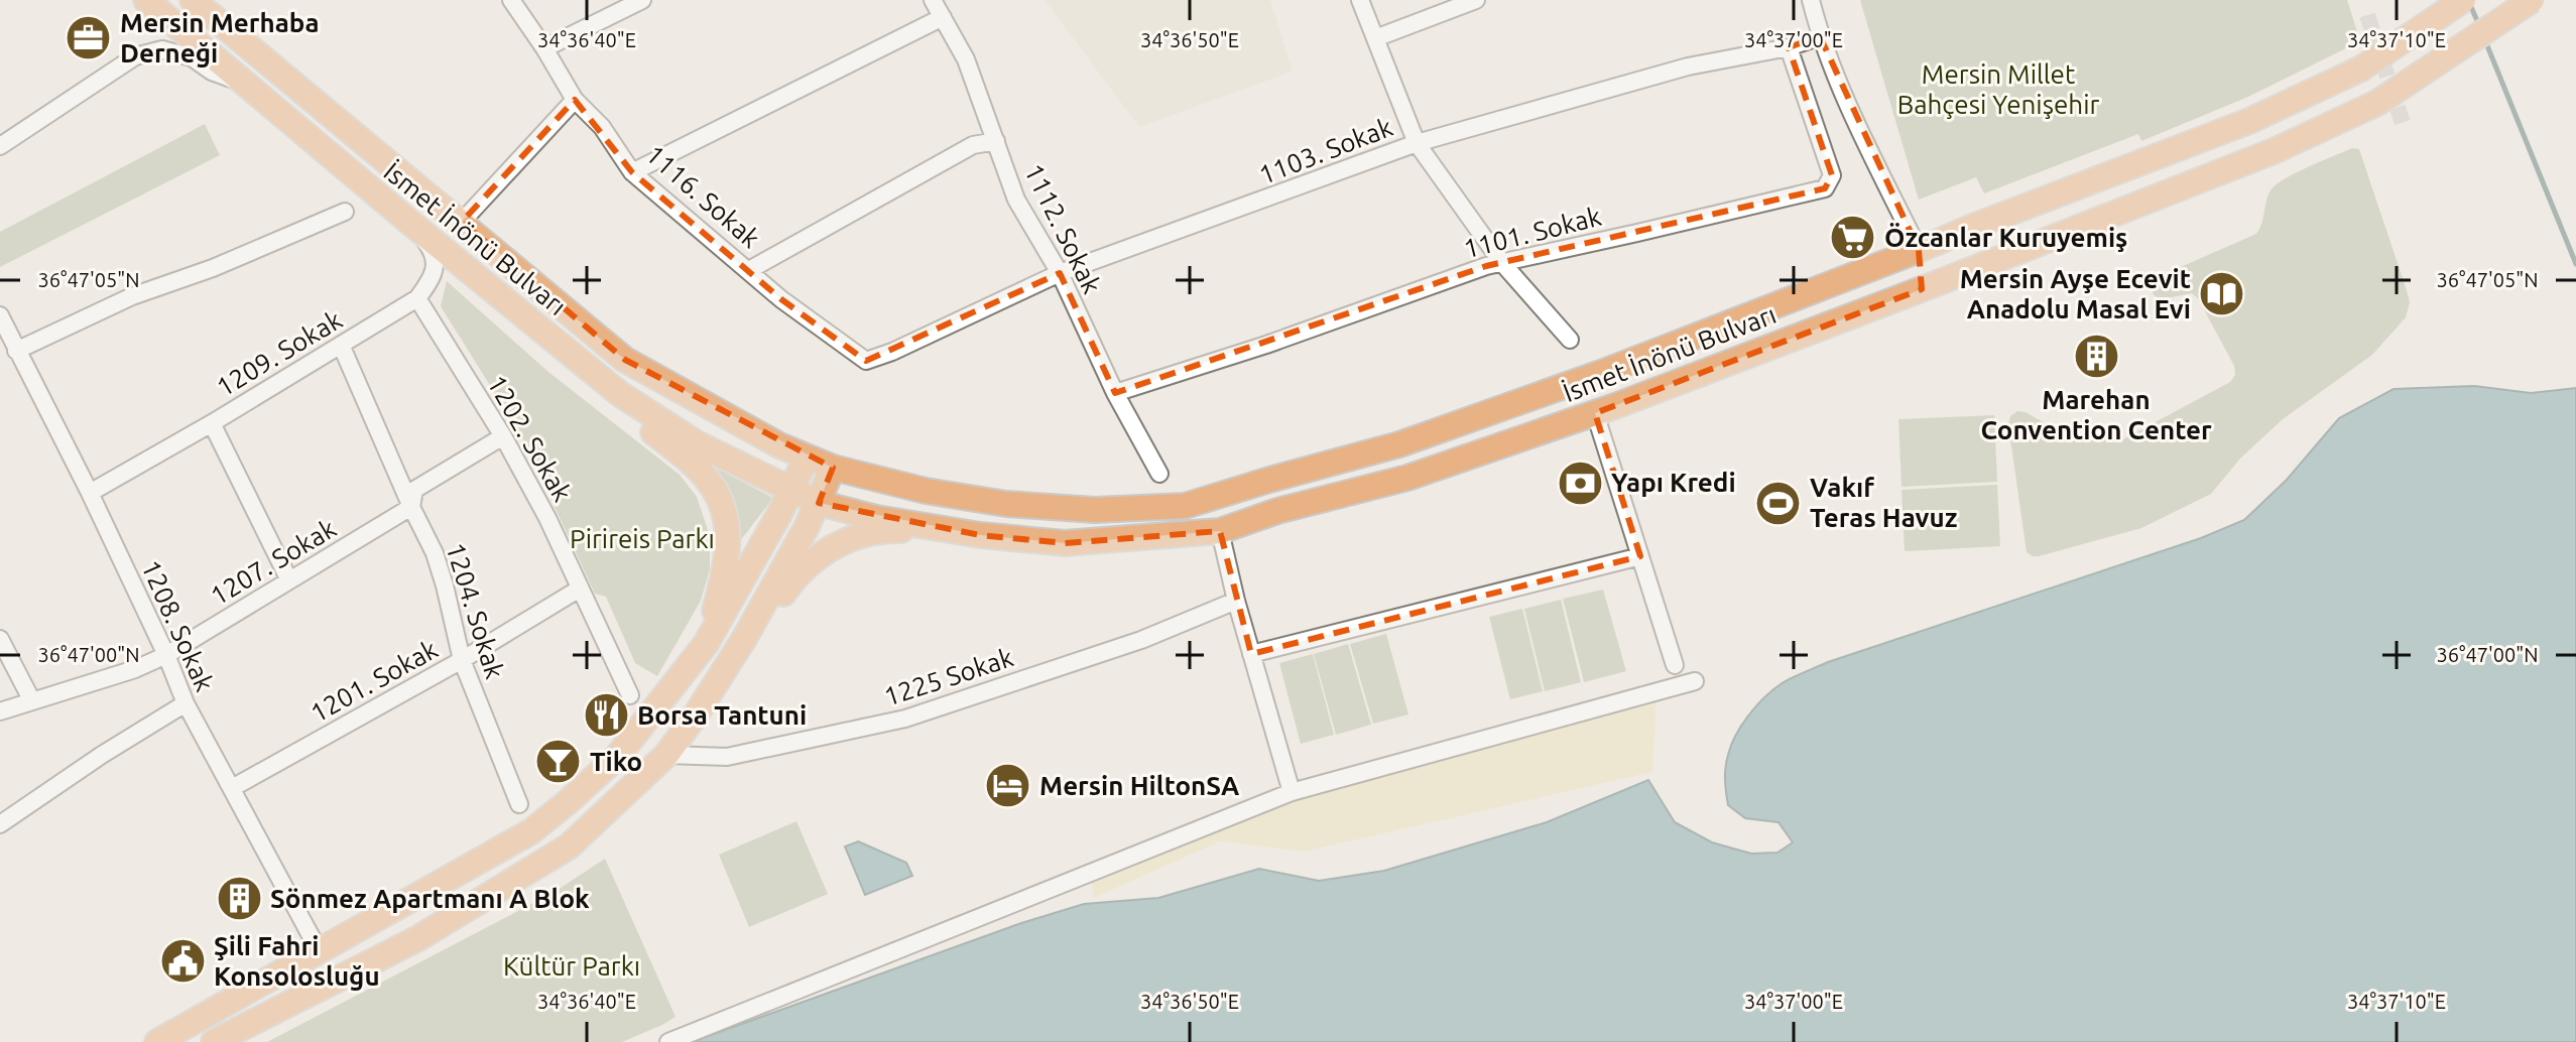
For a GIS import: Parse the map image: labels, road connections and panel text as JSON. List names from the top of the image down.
{
  "streets": {
    "main road": ["İsmet İnönü Bulvarı"],
    "street": [
      "1103. Sokak",
      "1116. Sokak",
      "1112. Sokak",
      "1101. Sokak",
      "1209. Sokak",
      "1202. Sokak",
      "1207. Sokak",
      "1204. Sokak",
      "1208. Sokak",
      "1225 Sokak",
      "1201. Sokak"
    ]
  },
  "crossings": [
    ["1103. Sokak", "1116. Sokak"],
    ["1103. Sokak", "1112. Sokak"],
    ["1103. Sokak", "1101. Sokak"],
    ["1112. Sokak", "1101. Sokak"],
    ["1209. Sokak", "1202. Sokak"],
    ["1209. Sokak", "1204. Sokak"],
    ["1209. Sokak", "1208. Sokak"],
    ["1202. Sokak", "1207. Sokak"],
    ["1202. Sokak", "1201. Sokak"],
    ["1207. Sokak", "1204. Sokak"],
    ["1207. Sokak", "1208. Sokak"],
    ["1204. Sokak", "1201. Sokak"],
    ["1208. Sokak", "1201. Sokak"]
  ],
  "parks": ["Mersin Millet Bahçesi Yenişehir", "Pirireis Parkı", "Kültür Parkı"],
  "places": {
    "office": ["Mersin Merhaba Derneği"],
    "supermarket": ["Özcanlar Kuruyemiş"],
    "library": ["Mersin Ayşe Ecevit Anadolu Masal Evi"],
    "building": ["Marehan Convention Center", "Sönmez Apartmanı A Blok"],
    "bank": ["Yapı Kredi"],
    "sports": ["Vakıf Teras Havuz"],
    "restaurant": ["Borsa Tantuni"],
    "bar": ["Тiko"],
    "hotel": ["Mersin HiltonSA"],
    "public building": ["Şili Fahri Konsolosluğu"]
  },
  "coordinates": [
    "34°36'40\"E",
    "34°36'50\"E",
    "34°37'00\"E",
    "34°37'10\"E",
    "36°47'05\"N",
    "36°47'00\"N"
  ]
}
